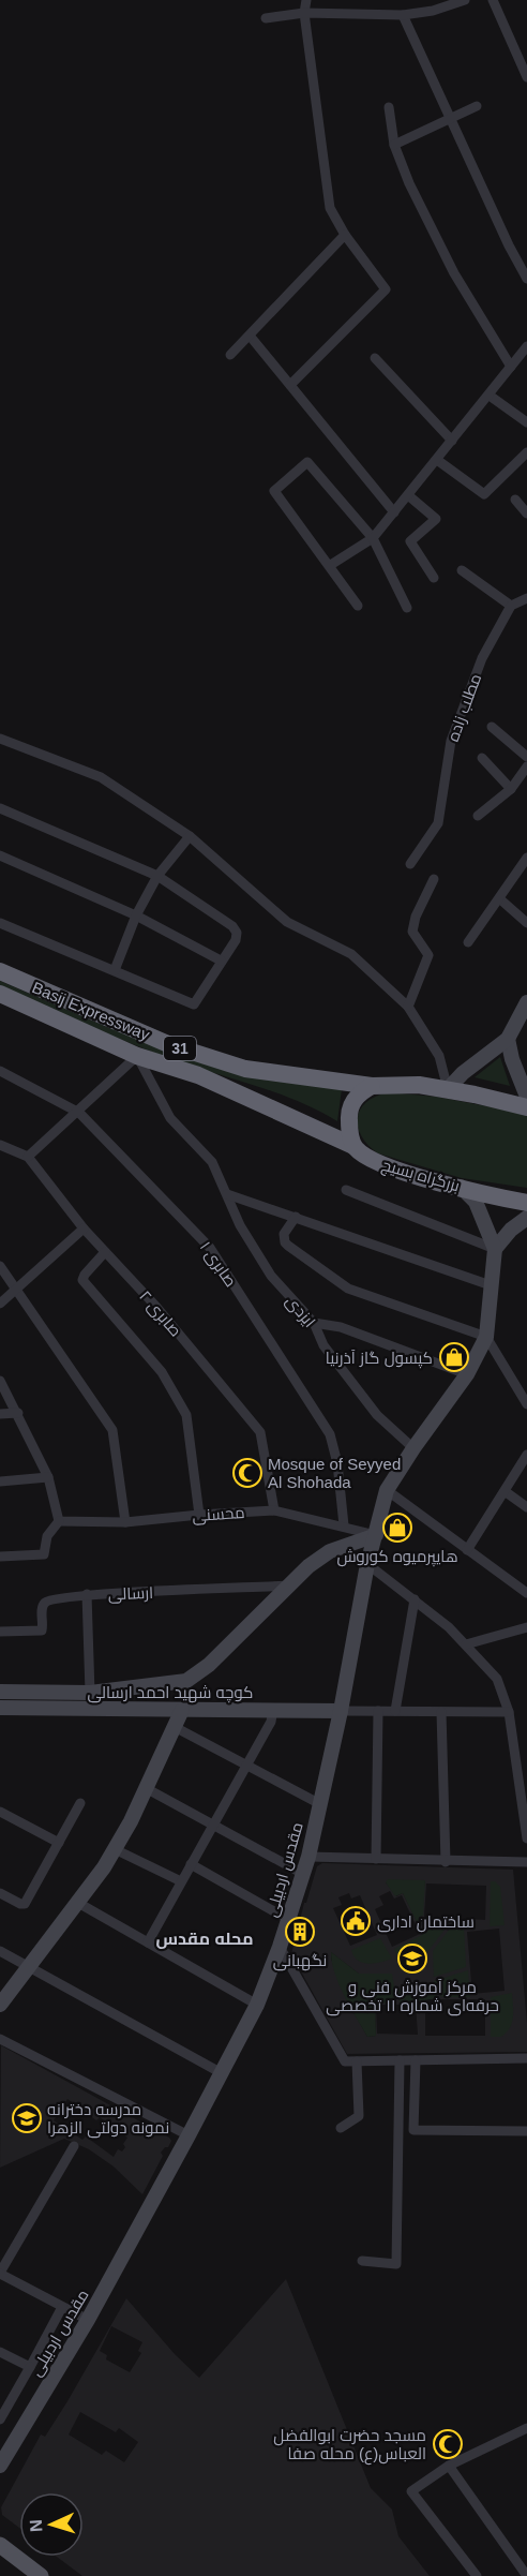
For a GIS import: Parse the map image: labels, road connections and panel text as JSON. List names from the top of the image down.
{
  "streets": {
    "highway": ["Basij Expressway", "31", "بزرگراه بسیج"],
    "main road": ["کوچه شهید احمد ارسالی", "مقدس اردبیلی"],
    "street": [
      "مطلب زاده",
      "صابری ۱",
      "ایزدی",
      "صابری ۲",
      "محسنی",
      "ارسالی"
    ]
  },
  "crossings": [
    ["Basij Expressway", "بزرگراه بسیج"],
    ["Basij Expressway", "ایزدی"],
    ["صابری ۱", "محسنی"],
    ["ایزدی", "مقدس اردبیلی"],
    ["صابری ۲", "محسنی"],
    ["محسنی", "کوچه شهید احمد ارسالی"],
    ["محسنی", "مقدس اردبیلی"],
    ["ارسالی", "کوچه شهید احمد ارسالی"],
    ["کوچه شهید احمد ارسالی", "مقدس اردبیلی"]
  ],
  "districts": ["محله مقدس"],
  "places": {
    "shop": ["کپسول گاز آذرنیا", "هایپرمیوه کوروش"],
    "mosque": ["Mosque of Seyyed Al Shohada", "مسجد حضرت ابوالفضل العباس(ع) محله صفا"],
    "public building": ["ساختمان اداری"],
    "building": ["نگهبانی"],
    "school or university": ["مرکز آموزش فنی و حرفه‌ای شماره ۱۱ تخصصی", "مدرسه دخترانه نمونه دولتی الزهرا"]
  },
  "north": "left"
}
